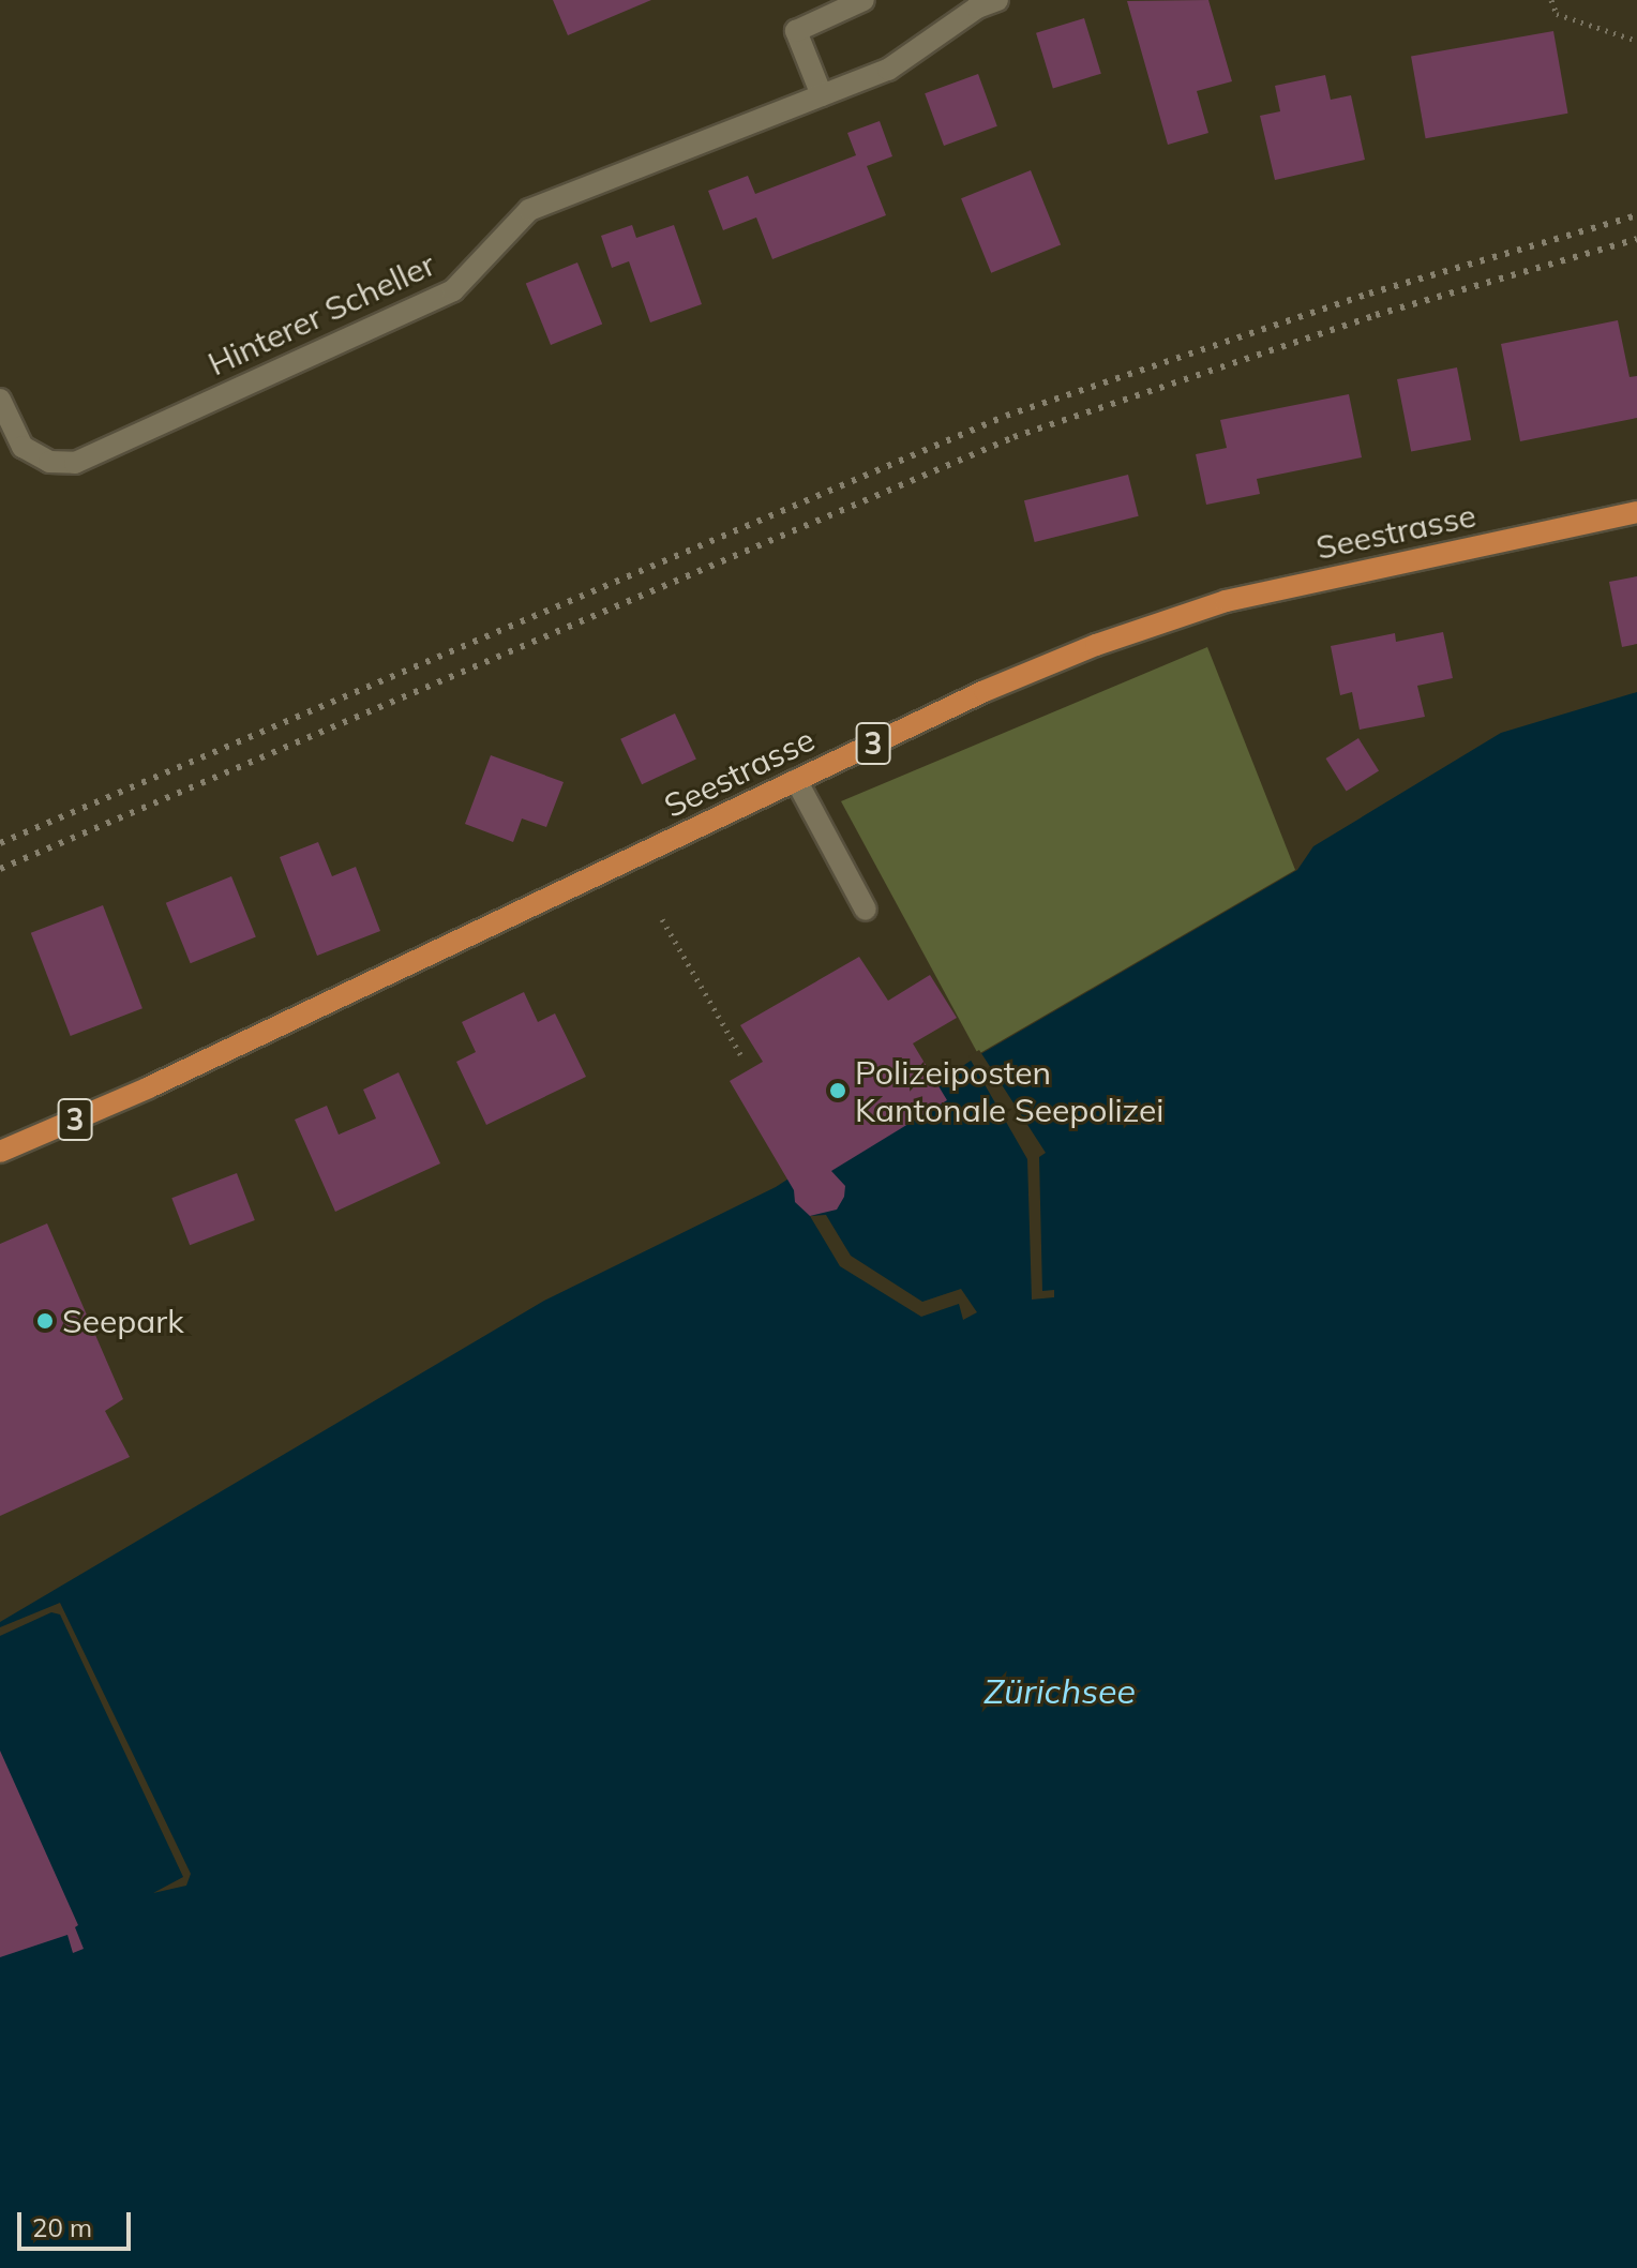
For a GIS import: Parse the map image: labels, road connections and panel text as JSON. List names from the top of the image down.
{
  "streets": {
    "main road": ["Seestrasse", "3"],
    "street": ["Hinterer Scheller"]
  },
  "water": ["Zürichsee"],
  "places": ["Polizeiposten Kantonale Seepolizei", "Seepark"],
  "scale_bar": "20 m"
}
